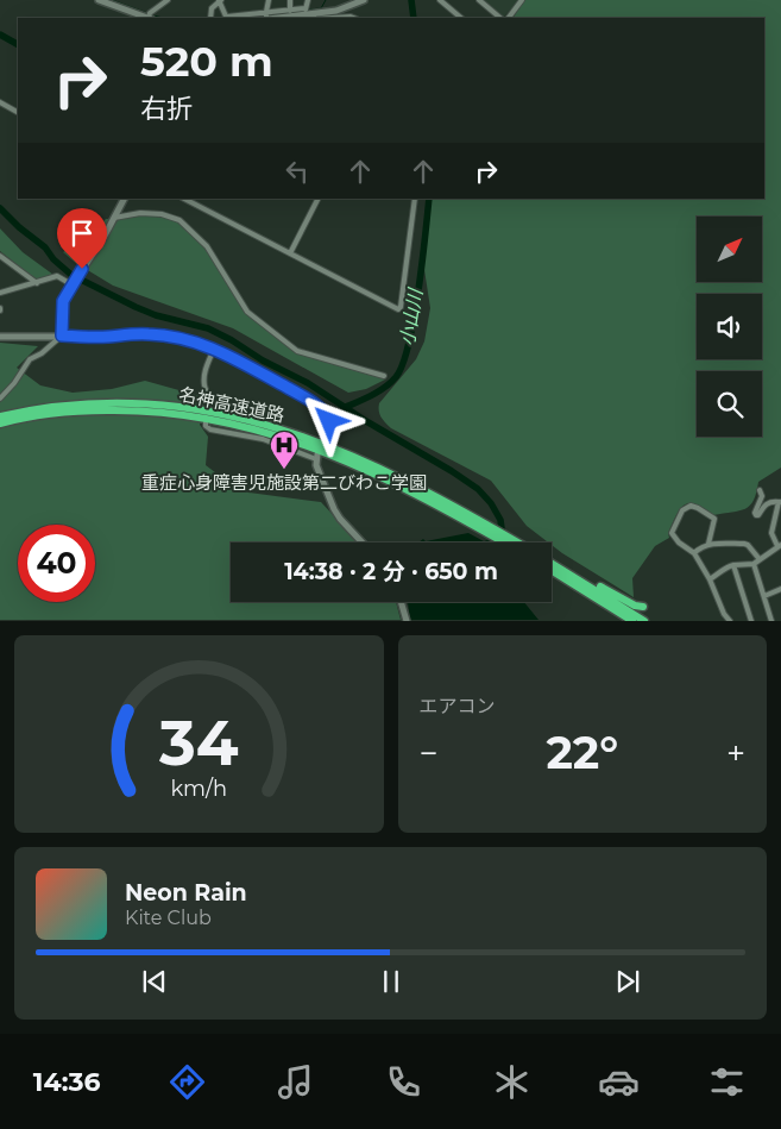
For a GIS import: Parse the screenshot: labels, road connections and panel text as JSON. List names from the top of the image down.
{
  "streets": {
    "highway": ["名神高速道路"]
  },
  "water": ["小山川"],
  "places": {
    "hospital": ["重症心身障害児施設第二びわこ学園"]
  },
  "north": "top right",
  "page": {
    "turn": ["520 m", "右折"],
    "limit": "40",
    "trip": "14:38 · 2 分 · 650 m",
    "tile": "エアコン",
    "heat": ["−", "22°", "+"],
    "song": ["Neon Rain", "Kite Club"],
    "tabs": "14:36",
    "gauge": ["34", "km/h"]
  }
}
